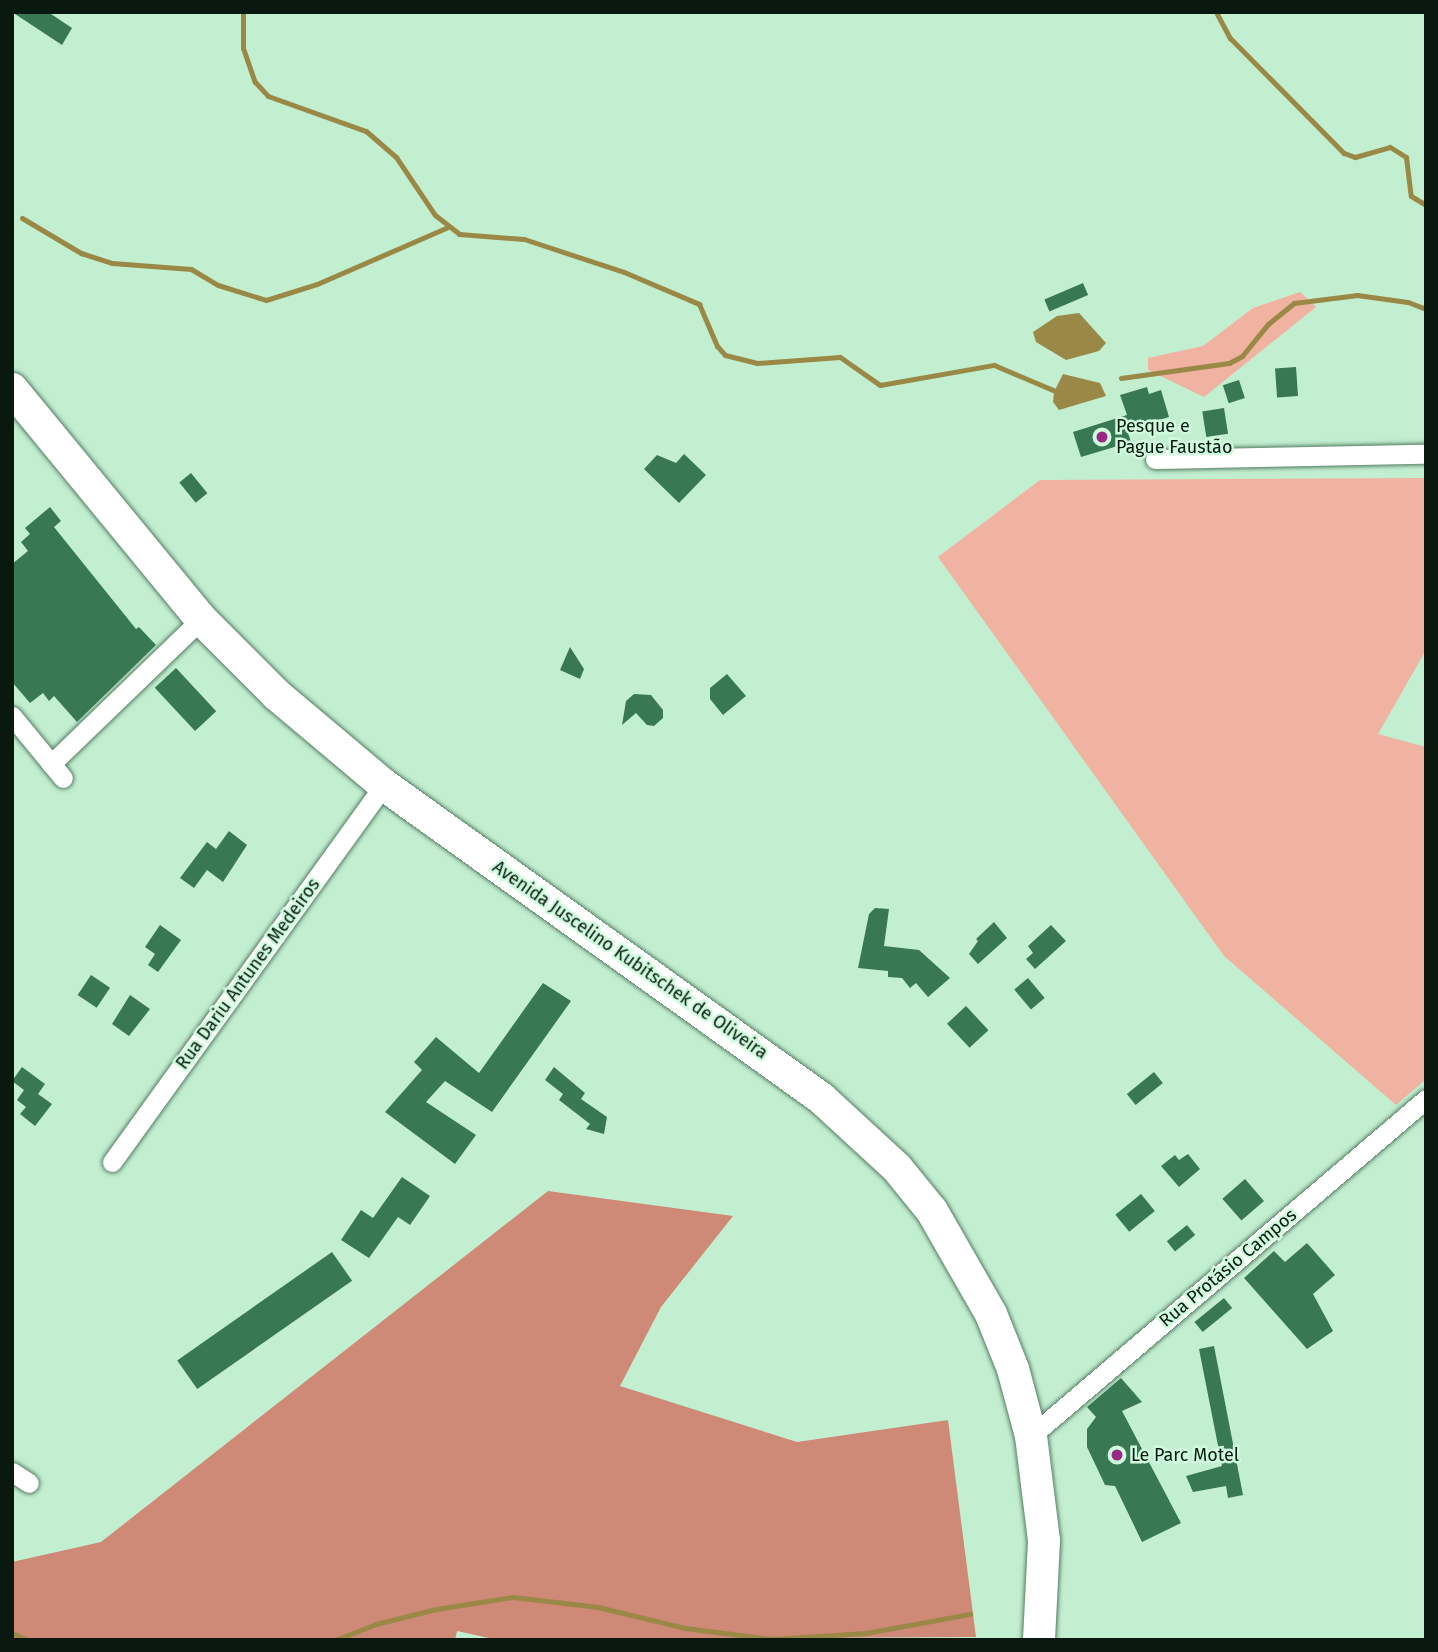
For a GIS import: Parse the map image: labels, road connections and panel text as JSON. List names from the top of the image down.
{
  "streets": {
    "main road": ["Avenida Juscelino Kubitschek de Oliveira"],
    "street": ["Rua Dariu Antunes Medeiros", "Rua Protásio Campos"]
  },
  "crossings": [
    ["Avenida Juscelino Kubitschek de Oliveira", "Rua Dariu Antunes Medeiros"],
    ["Avenida Juscelino Kubitschek de Oliveira", "Rua Protásio Campos"]
  ],
  "places": ["Pesque e Pague Faustão", "Le Parc Motel"]
}
